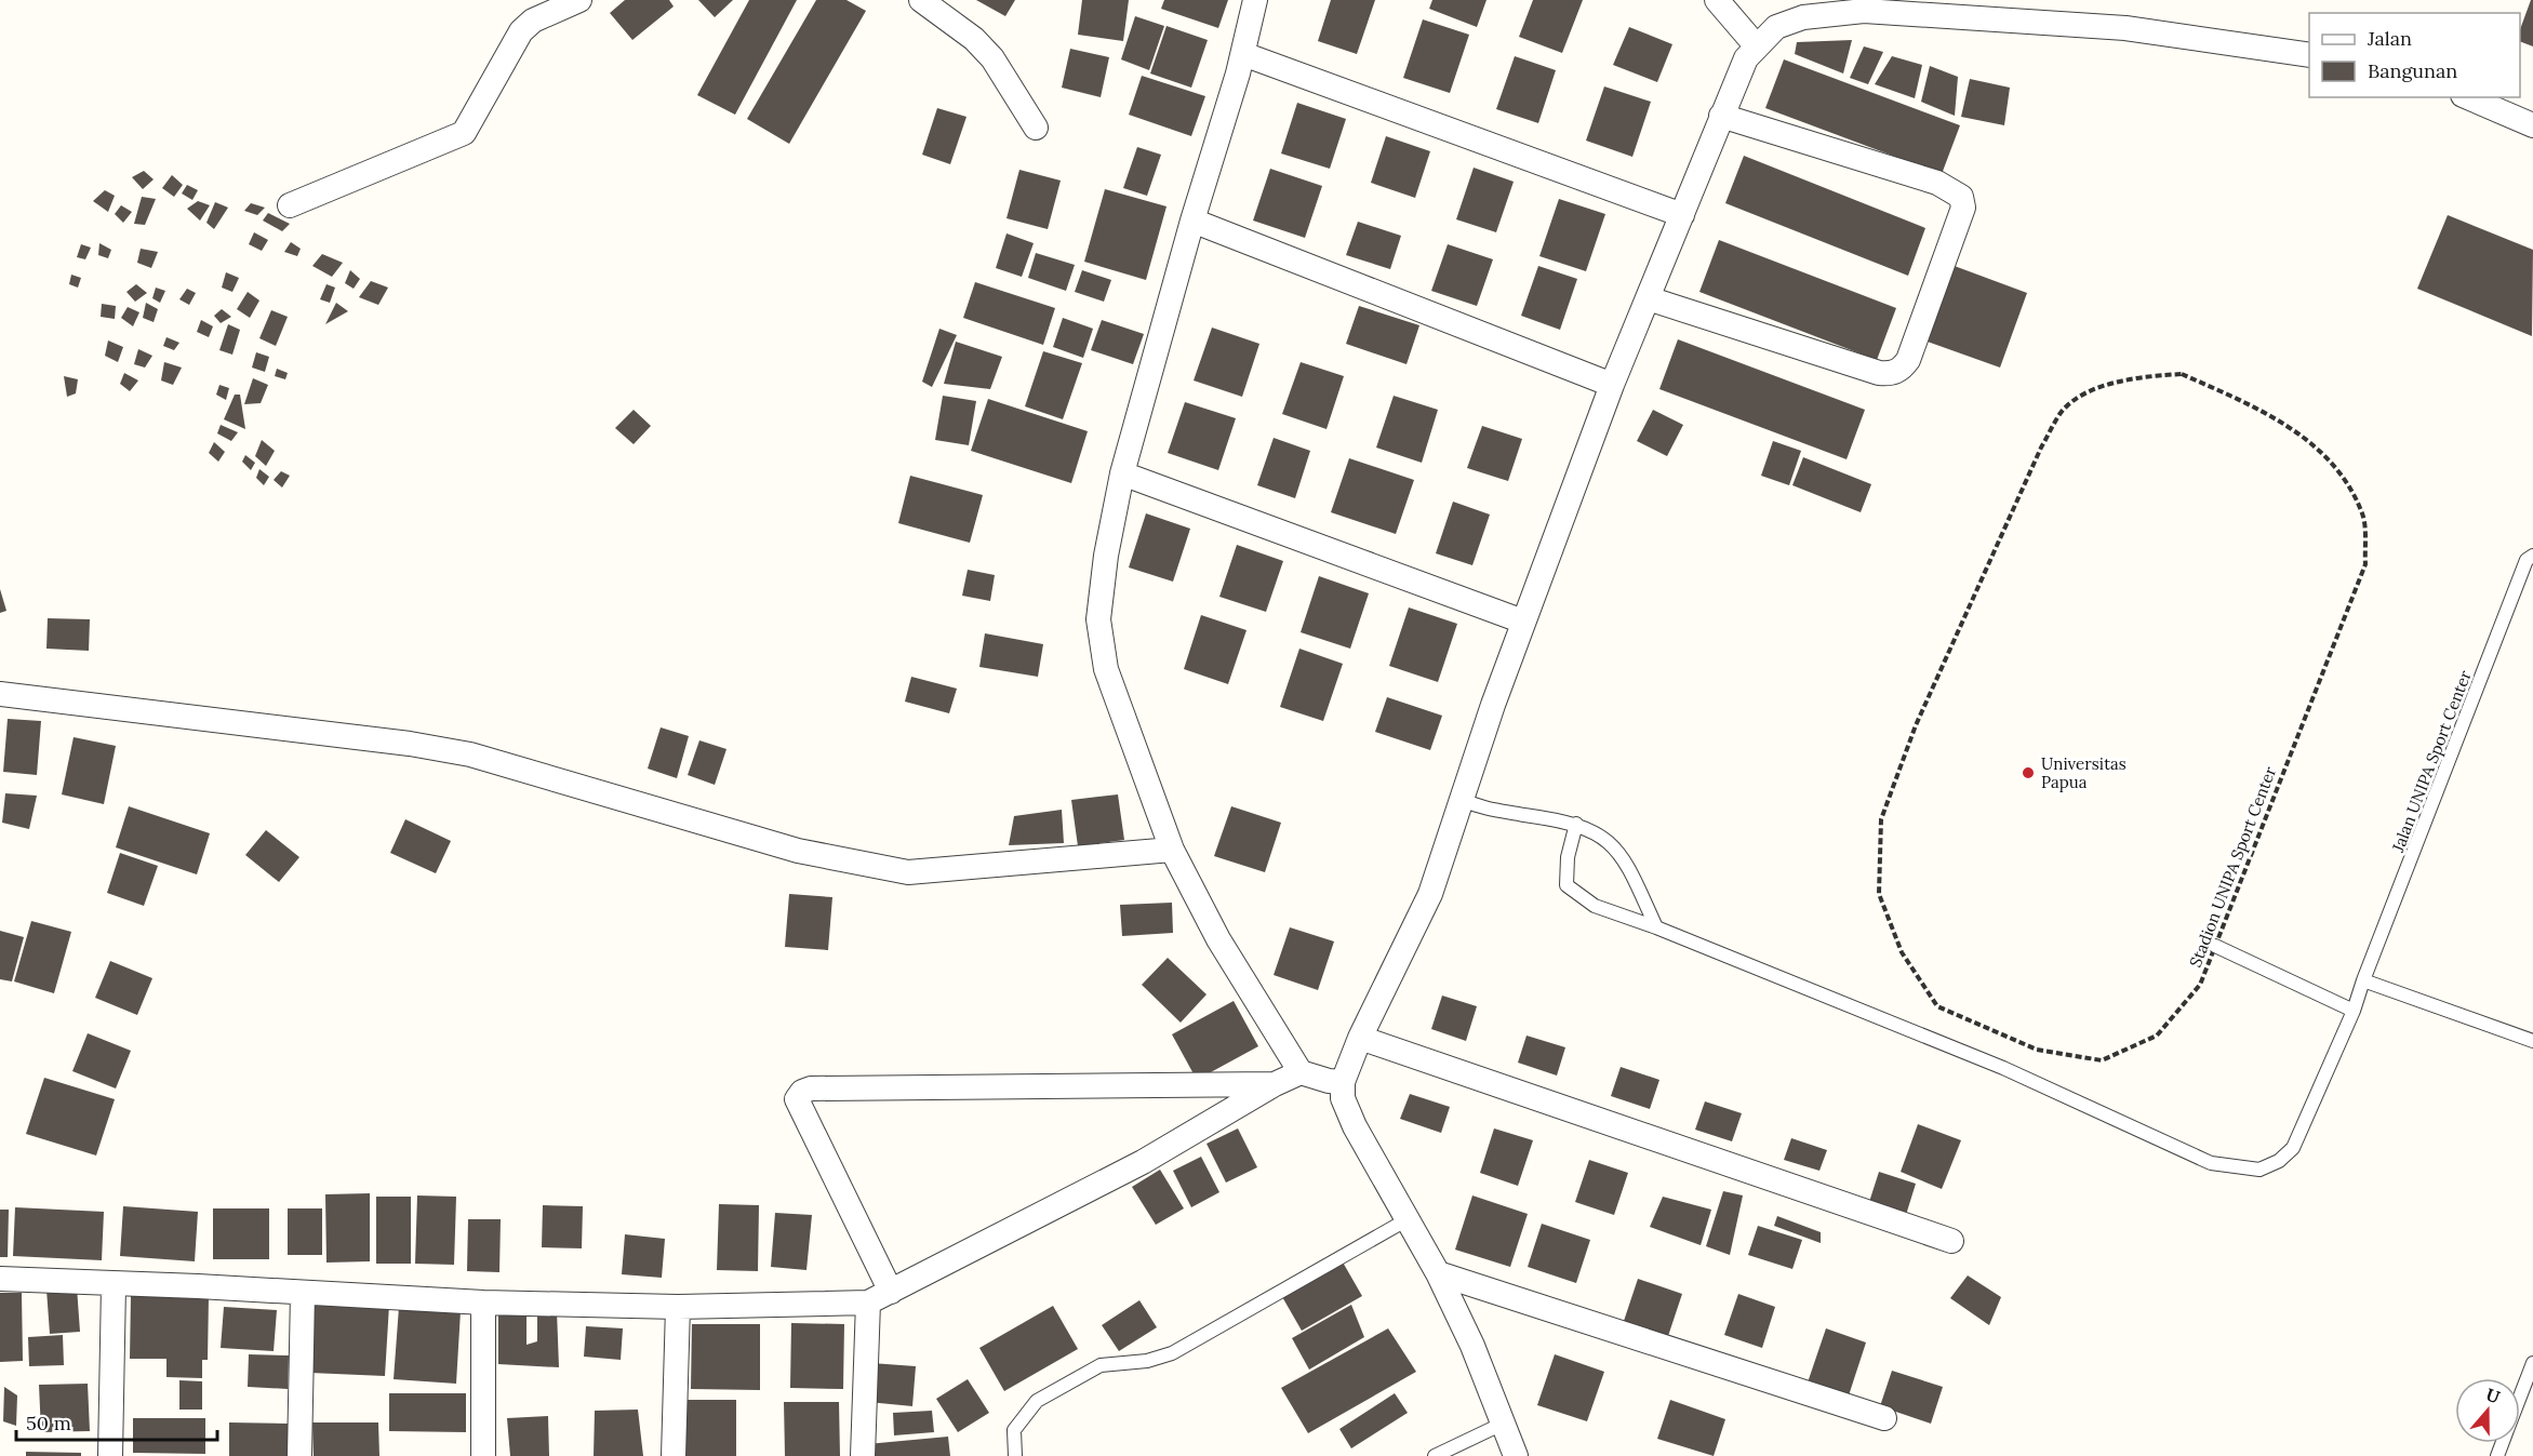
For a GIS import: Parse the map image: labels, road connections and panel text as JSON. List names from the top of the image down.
{
  "streets": {
    "lane": ["Jalan UNIPA Sport Center"],
    "path": ["Stadion UNIPA Sport Center"]
  },
  "places": ["Universitas Papua"],
  "legend": ["Jalan", "Bangunan"],
  "scale_bar": "50 m",
  "north": "top"
}
